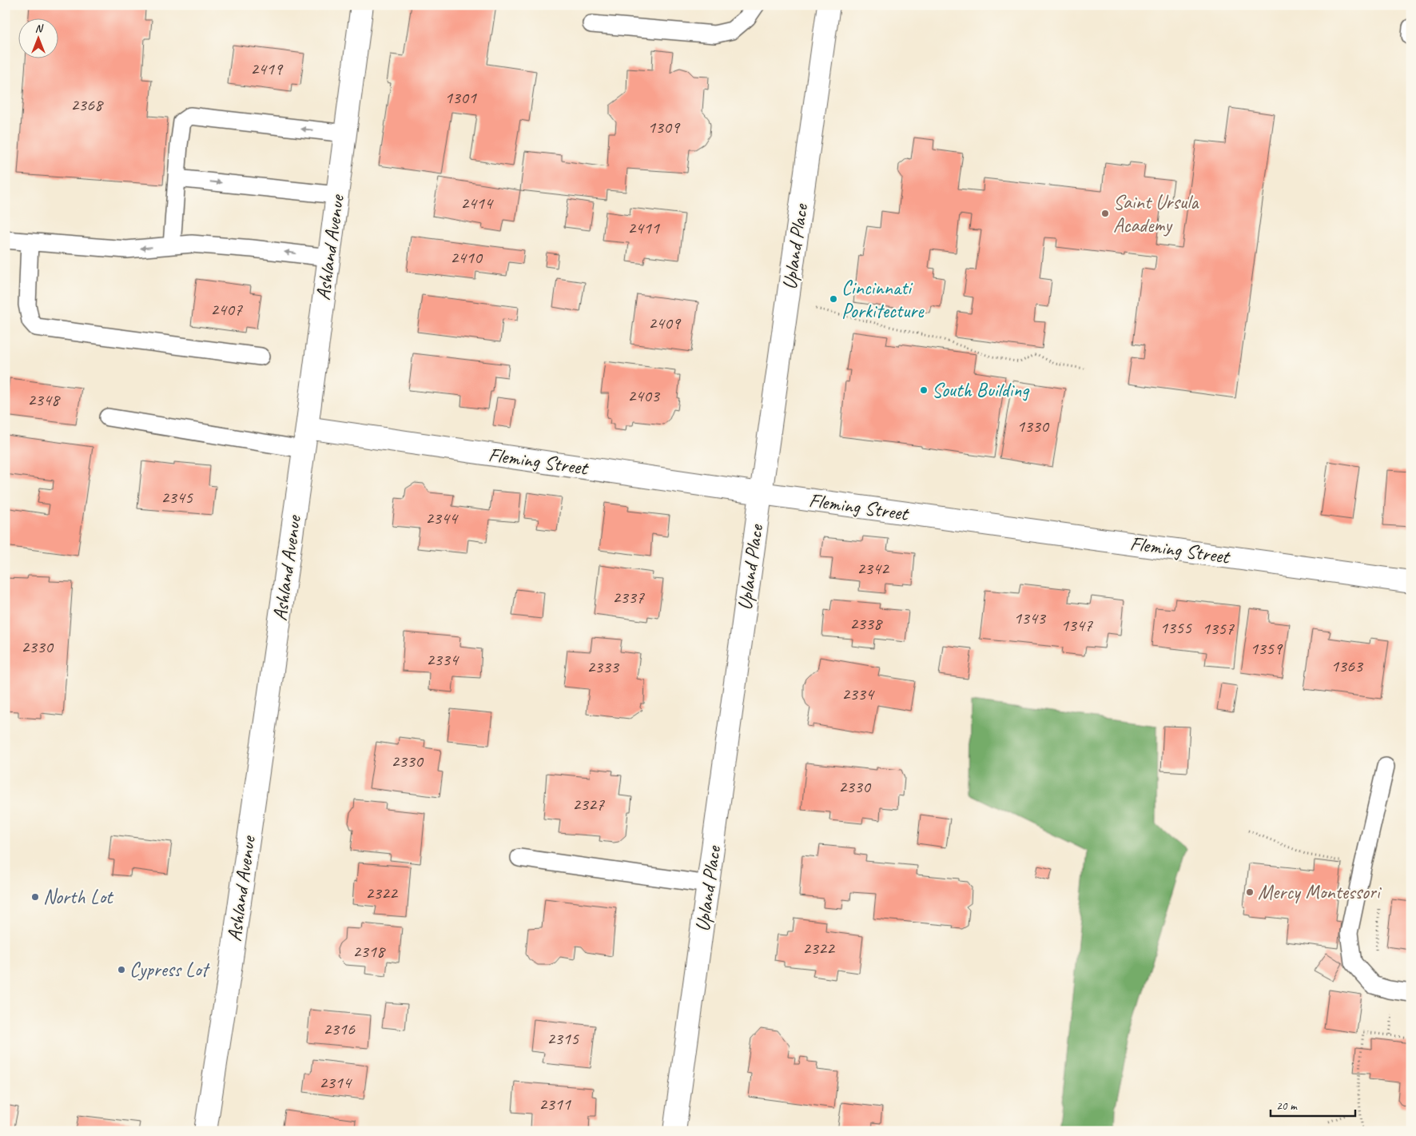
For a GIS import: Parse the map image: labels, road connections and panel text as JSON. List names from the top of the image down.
{
  "streets": {
    "street": ["Upland Place", "Ashland Avenue", "Fleming Street"]
  },
  "crossings": [
    ["Upland Place", "Fleming Street"],
    ["Ashland Avenue", "Fleming Street"]
  ],
  "places": [
    "Saint Ursula Academy",
    "Cincinnati Porkitecture",
    "South Building",
    "Mercy Montessori",
    "North Lot",
    "Cypress Lot"
  ],
  "house_numbers": [
    "2419",
    "1301",
    "2368",
    "1309",
    "2414",
    "2411",
    "2410",
    "2407",
    "2409",
    "2403",
    "2348",
    "1330",
    "2345",
    "2344",
    "2342",
    "2337",
    "1343",
    "2338",
    "1347",
    "1355",
    "1357",
    "2330",
    "1359",
    "2334",
    "1363",
    "2333",
    "2334",
    "2330",
    "2330",
    "2327",
    "2322",
    "2322",
    "2318",
    "2316",
    "2315",
    "2314",
    "2311"
  ],
  "scale_bar": "20 m",
  "north": "top"
}
